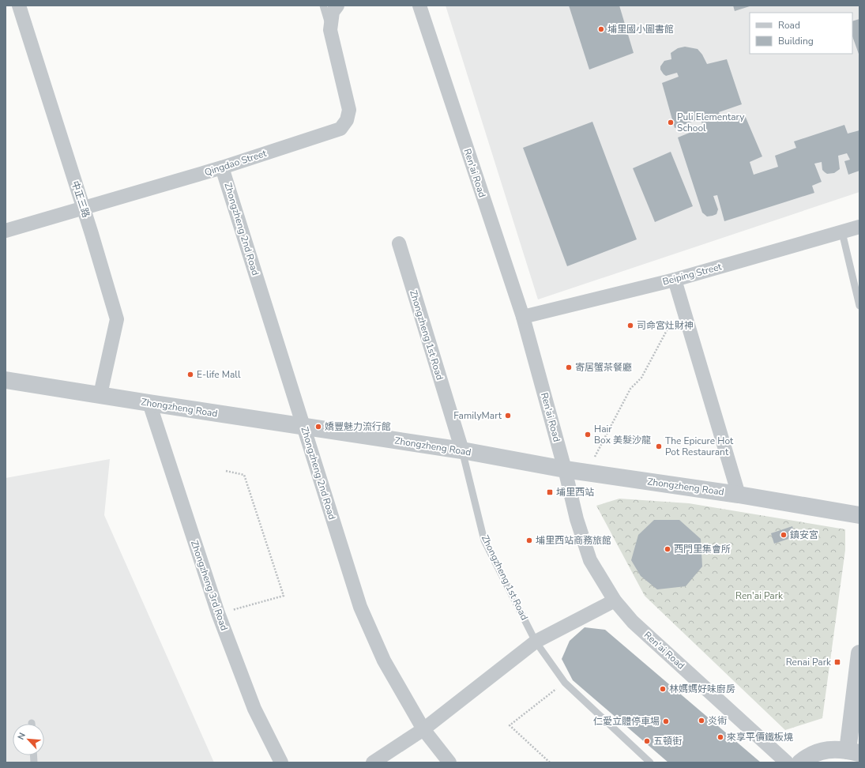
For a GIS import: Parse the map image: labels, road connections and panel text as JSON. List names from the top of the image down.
{
  "streets": {
    "street": [
      "Qingdao Street",
      "Ren'ai Road",
      "中正三路",
      "Zhongzheng 2nd Road",
      "Beiping Street",
      "Zhongzheng 1st Road",
      "Zhongzheng Road",
      "Zhongzheng 3rd Road"
    ]
  },
  "crossings": [
    ["Qingdao Street", "中正三路"],
    ["Qingdao Street", "Zhongzheng 2nd Road"],
    ["Ren'ai Road", "Beiping Street"],
    ["Ren'ai Road", "Zhongzheng Road"],
    ["中正三路", "Zhongzheng Road"],
    ["Zhongzheng 2nd Road", "Zhongzheng Road"],
    ["Zhongzheng 1st Road", "Zhongzheng Road"],
    ["Zhongzheng Road", "Zhongzheng 3rd Road"]
  ],
  "parks": ["Ren'ai Park"],
  "places": {
    "other": [
      "埔里國小圖書館",
      "Puli Elementary School",
      "司命宮灶財神",
      "寄居蟹茶餐廳",
      "E-life Mall",
      "FamilyMart",
      "嬌豐魅力流行館",
      "Hair Box 美髮沙龍",
      "The Epicure Hot Pot Restaurant",
      "鎮安宮",
      "埔里西站商務旅館",
      "西門里集會所",
      "林媽媽好味廚房",
      "炎術",
      "仁愛立體停車場",
      "來享平價鐵板燒",
      "五頓街"
    ],
    "transit": ["埔里西站", "Renai Park"]
  },
  "legend": ["Road", "Building"],
  "north": "top left"
}
